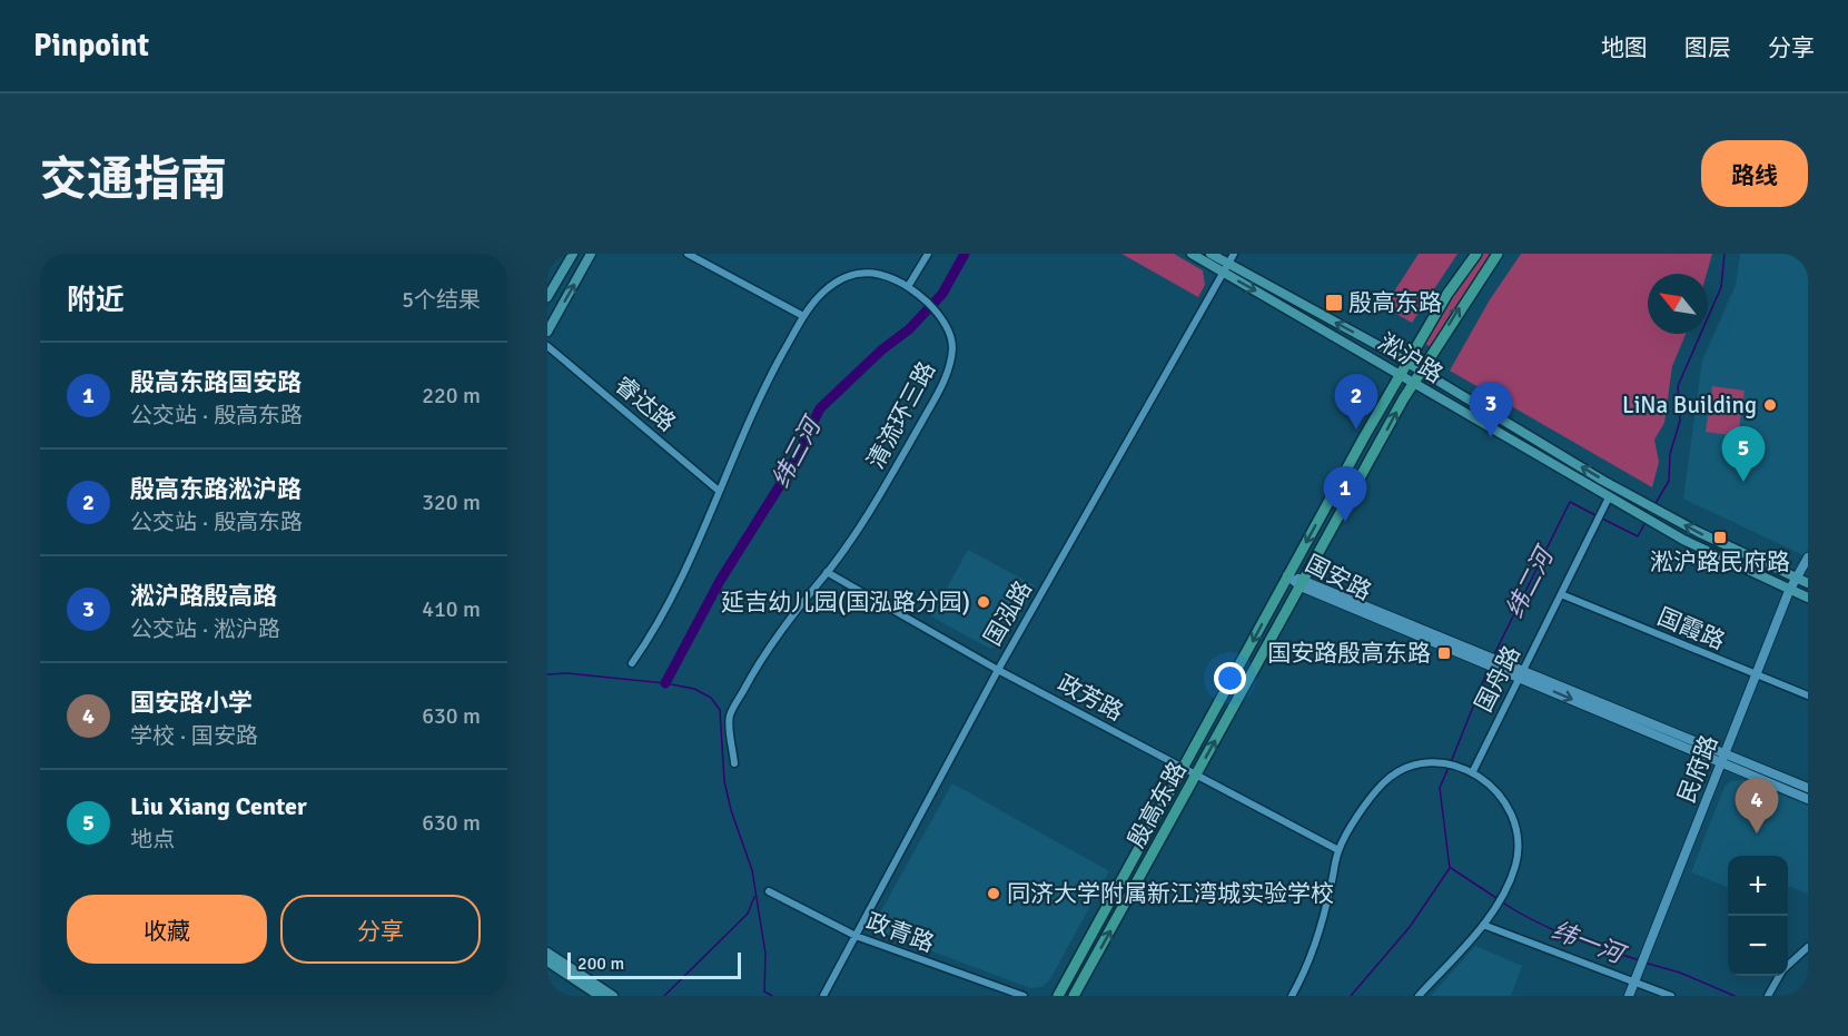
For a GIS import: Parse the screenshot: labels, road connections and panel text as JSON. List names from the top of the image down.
{
  "streets": {
    "main road": ["淞沪路", "殷高东路"],
    "street": [
      "睿达路",
      "清流环三路",
      "国安路",
      "国泓路",
      "国霞路",
      "国舟路",
      "政芳路",
      "民府路",
      "政青路"
    ]
  },
  "crossings": [
    ["淞沪路", "国泓路"],
    ["淞沪路", "国舟路"],
    ["淞沪路", "民府路"],
    ["淞沪路", "殷高东路"],
    ["睿达路", "清流环三路"],
    ["清流环三路", "政芳路"],
    ["国安路", "国舟路"],
    ["国安路", "民府路"],
    ["国安路", "殷高东路"],
    ["国泓路", "政芳路"],
    ["国泓路", "政青路"],
    ["国霞路", "国舟路"],
    ["国霞路", "民府路"],
    ["政芳路", "殷高东路"]
  ],
  "water": ["纬三河", "纬二河", "纬一河"],
  "places": {
    "transit": ["殷高东路", "淞沪路民府路", "国安路殷高东路"],
    "other": ["LiNa Building", "延吉幼儿园(国泓路分园)", "同济大学附属新江湾城实验学校"]
  },
  "scale_bar": "200 m",
  "north": "top left",
  "page": {
    "header": "Pinpoint",
    "nav": ["地图", "图层", "分享"],
    "title": "交通指南",
    "buttons": [
      "路线",
      ["收藏", "分享"]
    ],
    "heading": ["附近", "5个结果"],
    "list": [
      {
        "mark": "1",
        "name": "殷高东路国安路",
        "note": "公交站 · 殷高东路",
        "value": "220 m"
      },
      {
        "mark": "2",
        "name": "殷高东路淞沪路",
        "note": "公交站 · 殷高东路",
        "value": "320 m"
      },
      {
        "mark": "3",
        "name": "淞沪路殷高路",
        "note": "公交站 · 淞沪路",
        "value": "410 m"
      },
      {
        "mark": "4",
        "name": "国安路小学",
        "note": "学校 · 国安路",
        "value": "630 m"
      },
      {
        "mark": "5",
        "name": "Liu Xiang Center",
        "note": "地点",
        "value": "630 m"
      }
    ],
    "pins": [
      "2",
      "3",
      "5",
      "1",
      "4"
    ],
    "map_buttons": ["+", "−"],
    "scale": "200 m"
  }
}
